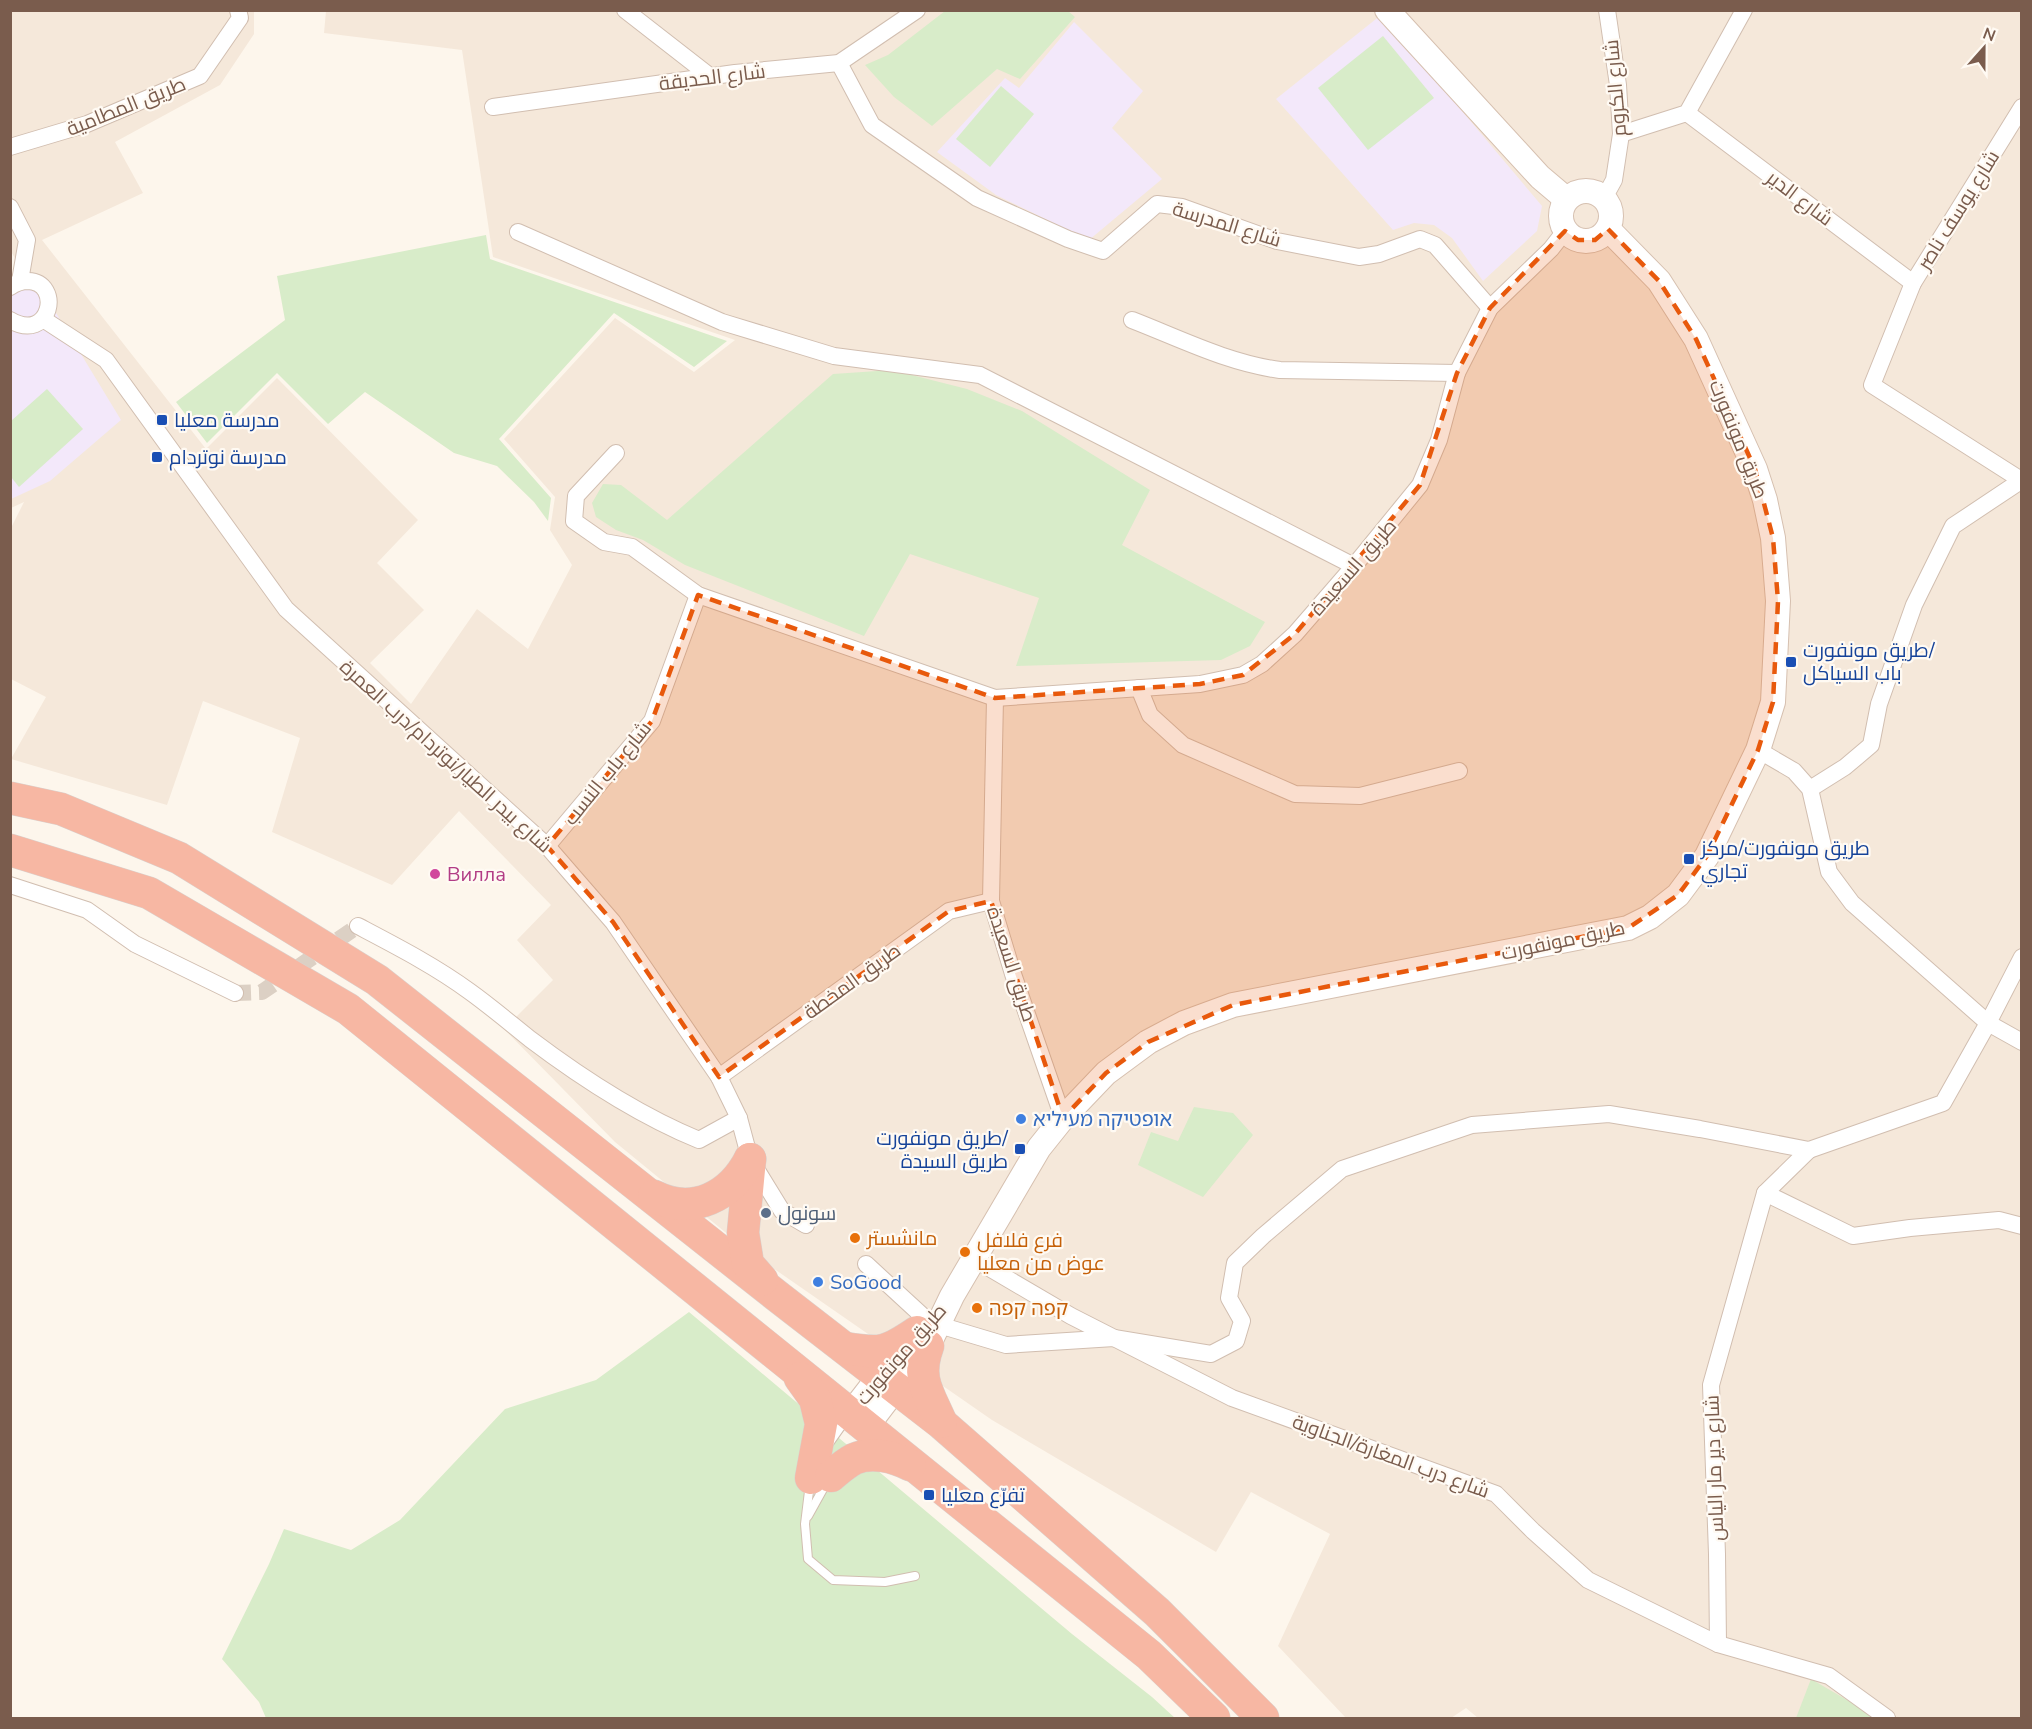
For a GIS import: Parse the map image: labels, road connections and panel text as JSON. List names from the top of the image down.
{
  "streets": {
    "main road": ["طريق مونفورت"],
    "street": [
      "شارع الحديقة",
      "شارع الكروم",
      "طريق المطامية",
      "شارع الدير",
      "شارع يوسف ناصر",
      "شارع المدرسة",
      "طريق السعيدة",
      "شارع بيدر الطيار/نوتردام/درب العمرة",
      "شارع باب النسب",
      "طريق المخطة",
      "شارع درب المغارة/الجناوية",
      "شارع دير مار الياس"
    ]
  },
  "crossings": [
    ["شارع الحديقة", "شارع المدرسة"],
    ["شارع الكروم", "طريق مونفورت"],
    ["شارع الكروم", "طريق السعيدة"],
    ["شارع الدير", "شارع يوسف ناصر"],
    ["شارع المدرسة", "طريق السعيدة"],
    ["طريق مونفورت", "طريق السعيدة"],
    ["طريق مونفورت", "شارع درب المغارة/الجناوية"],
    ["طريق السعيدة", "شارع باب النسب"],
    ["طريق السعيدة", "طريق المخطة"],
    ["شارع بيدر الطيار/نوتردام/درب العمرة", "شارع باب النسب"],
    ["شارع بيدر الطيار/نوتردام/درب العمرة", "طريق المخطة"],
    ["شارع درب المغارة/الجناوية", "شارع دير مار الياس"]
  ],
  "places": {
    "transit": [
      "مدرسة معليا",
      "مدرسة نوتردام",
      "طريق مونفورت/ باب السياكل",
      "طريق مونفورت/مركز تجاري",
      "طريق مونفورت/ طريق السيدة",
      "تفرّع معليا"
    ],
    "other": [
      "Вилла",
      "אופטיקה מעיליא",
      "سونول",
      "مانشستر",
      "فرع فلافل عوض من معليا",
      "SoGood",
      "קפה קפה"
    ]
  },
  "north": "top"
}
